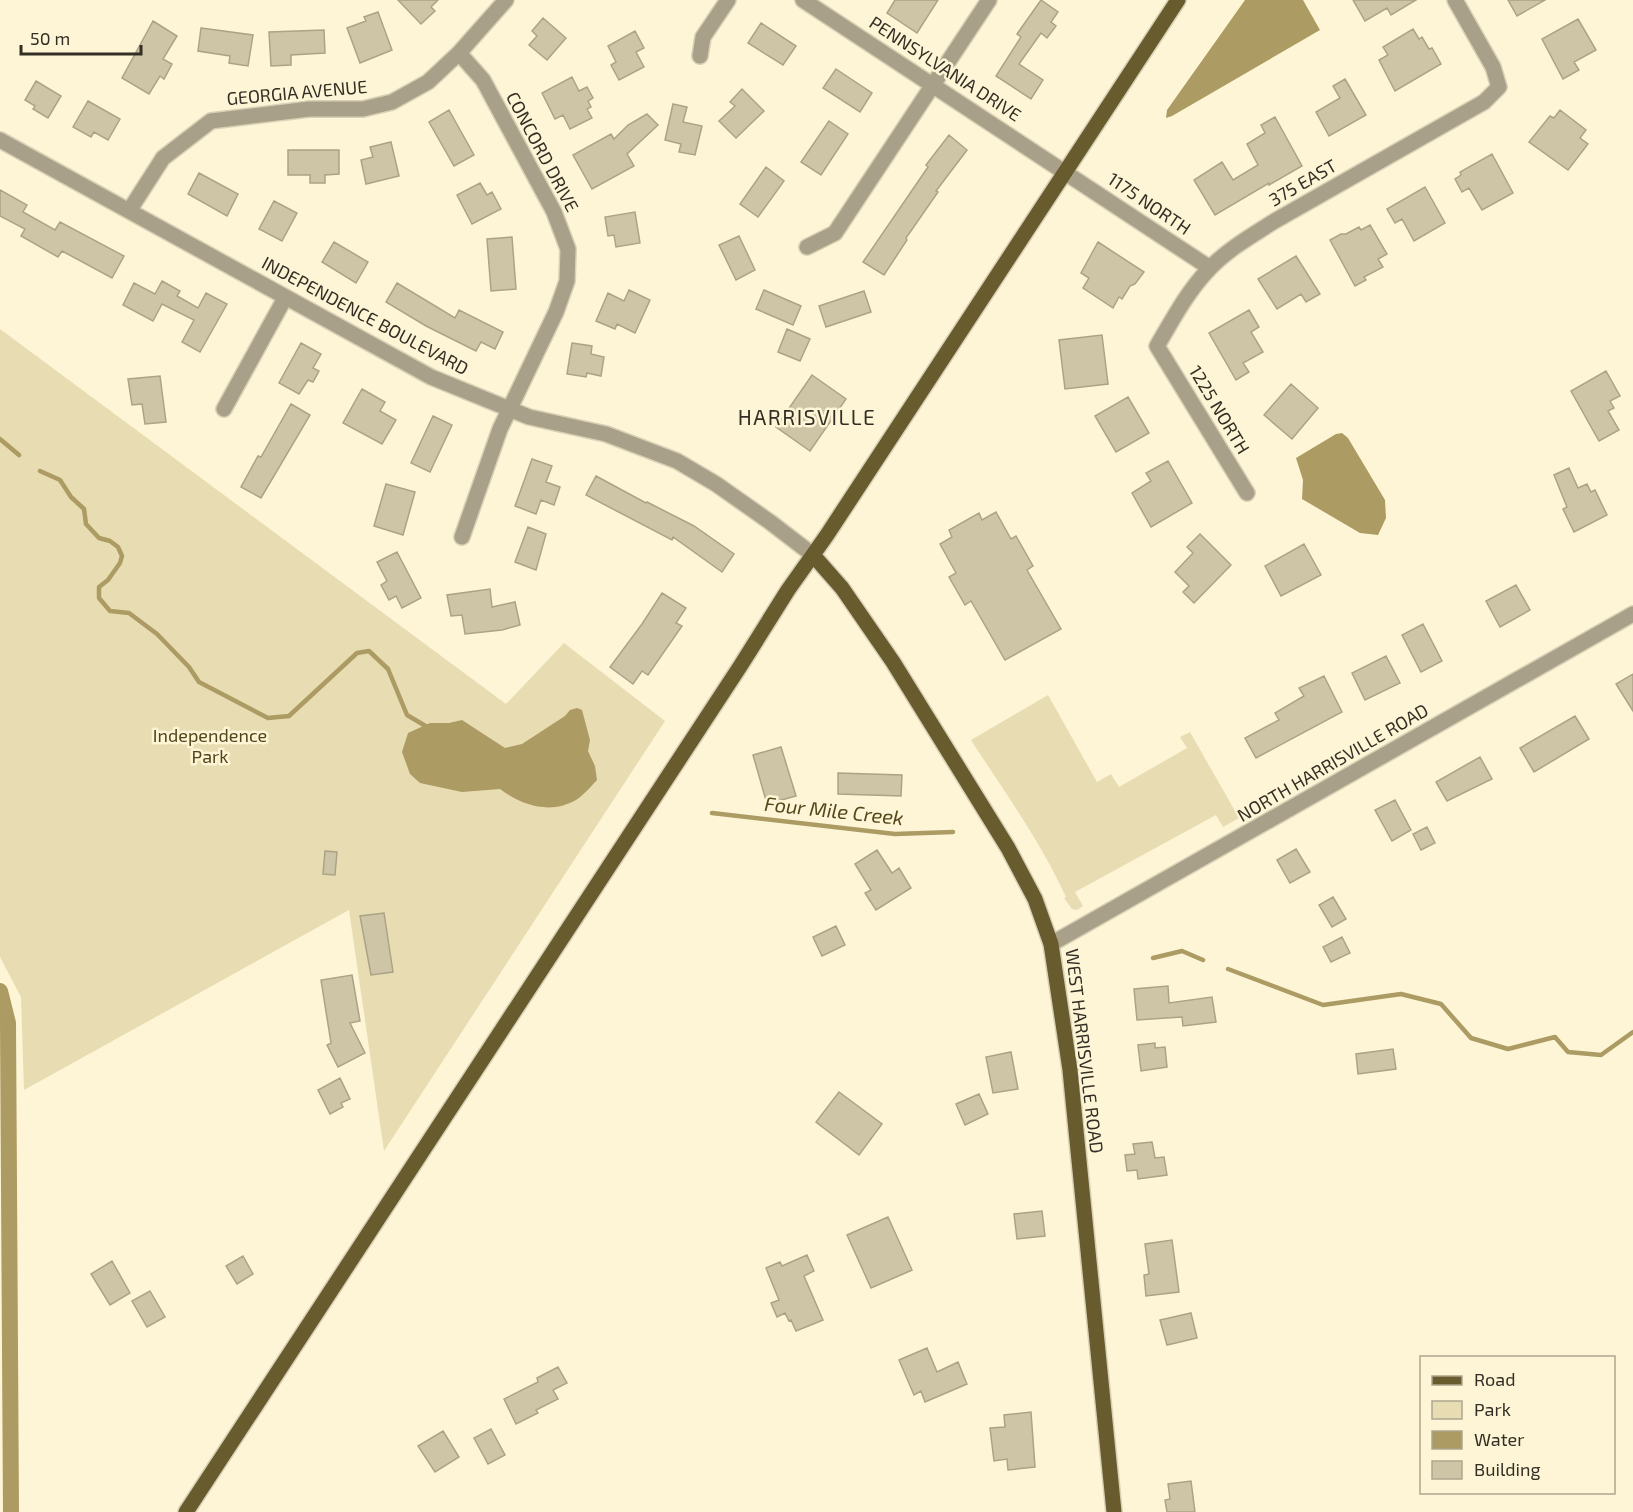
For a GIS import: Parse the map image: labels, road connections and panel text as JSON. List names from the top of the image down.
{
  "streets": {
    "main road": ["WEST HARRISVILLE ROAD"],
    "street": [
      "PENNSYLVANIA DRIVE",
      "GEORGIA AVENUE",
      "CONCORD DRIVE",
      "375 EAST",
      "1175 NORTH",
      "INDEPENDENCE BOULEVARD",
      "1225 NORTH",
      "NORTH HARRISVILLE ROAD"
    ]
  },
  "crossings": [
    ["PENNSYLVANIA DRIVE", "1175 NORTH"],
    ["GEORGIA AVENUE", "CONCORD DRIVE"],
    ["GEORGIA AVENUE", "INDEPENDENCE BOULEVARD"],
    ["CONCORD DRIVE", "INDEPENDENCE BOULEVARD"],
    ["375 EAST", "1175 NORTH"],
    ["375 EAST", "1225 NORTH"],
    ["INDEPENDENCE BOULEVARD", "WEST HARRISVILLE ROAD"],
    ["NORTH HARRISVILLE ROAD", "WEST HARRISVILLE ROAD"]
  ],
  "districts": ["HARRISVILLE"],
  "water": ["Four Mile Creek"],
  "parks": ["Independence Park"],
  "legend": [
    "Road",
    "Park",
    "Water",
    "Building"
  ],
  "scale_bar": "50 m"
}
